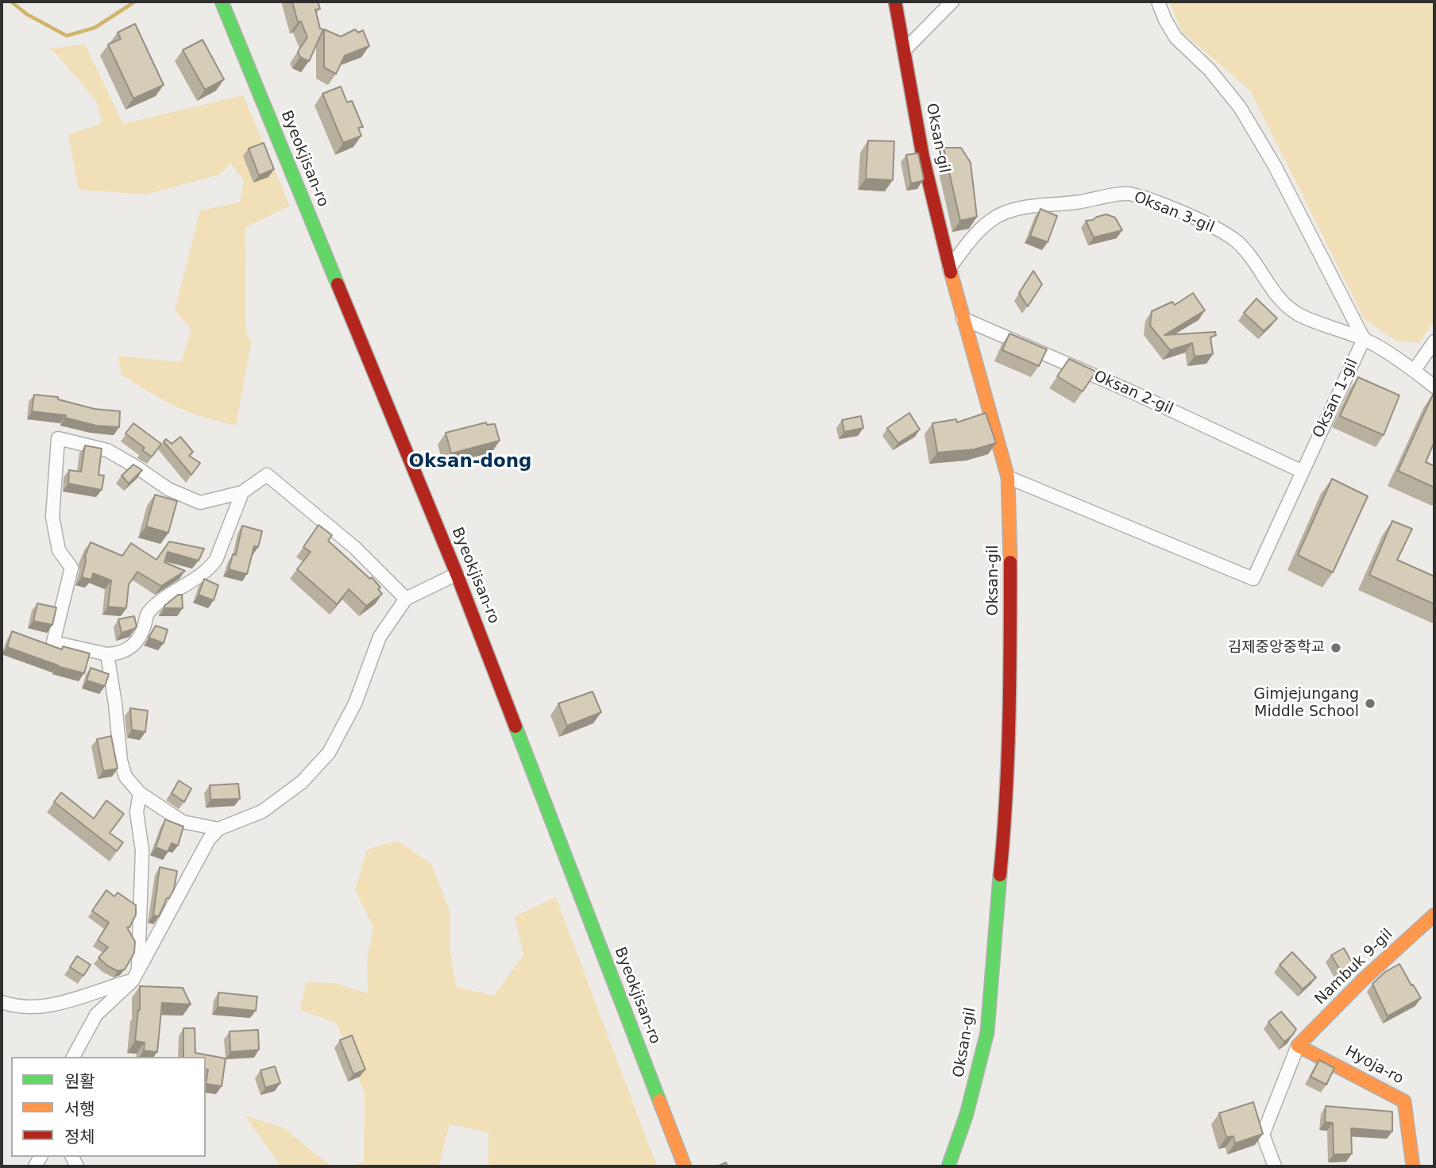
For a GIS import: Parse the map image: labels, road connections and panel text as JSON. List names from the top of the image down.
{
  "streets": {
    "street": [
      "Oksan-gil",
      "Byeokjisan-ro",
      "Oksan 3-gil",
      "Oksan 2-gil",
      "Oksan 1-gil",
      "Nambuk 9-gil",
      "Hyoja-ro"
    ]
  },
  "crossings": [
    ["Oksan-gil", "Oksan 3-gil"],
    ["Oksan-gil", "Oksan 2-gil"],
    ["Oksan-gil", "Oksan 1-gil"],
    ["Oksan 3-gil", "Oksan 1-gil"],
    ["Oksan 2-gil", "Oksan 1-gil"],
    ["Nambuk 9-gil", "Hyoja-ro"]
  ],
  "districts": ["Oksan-dong"],
  "places": ["김제중앙중학교", "Gimjejungang Middle School"],
  "legend": ["원활", "서행", "정체"]
}
